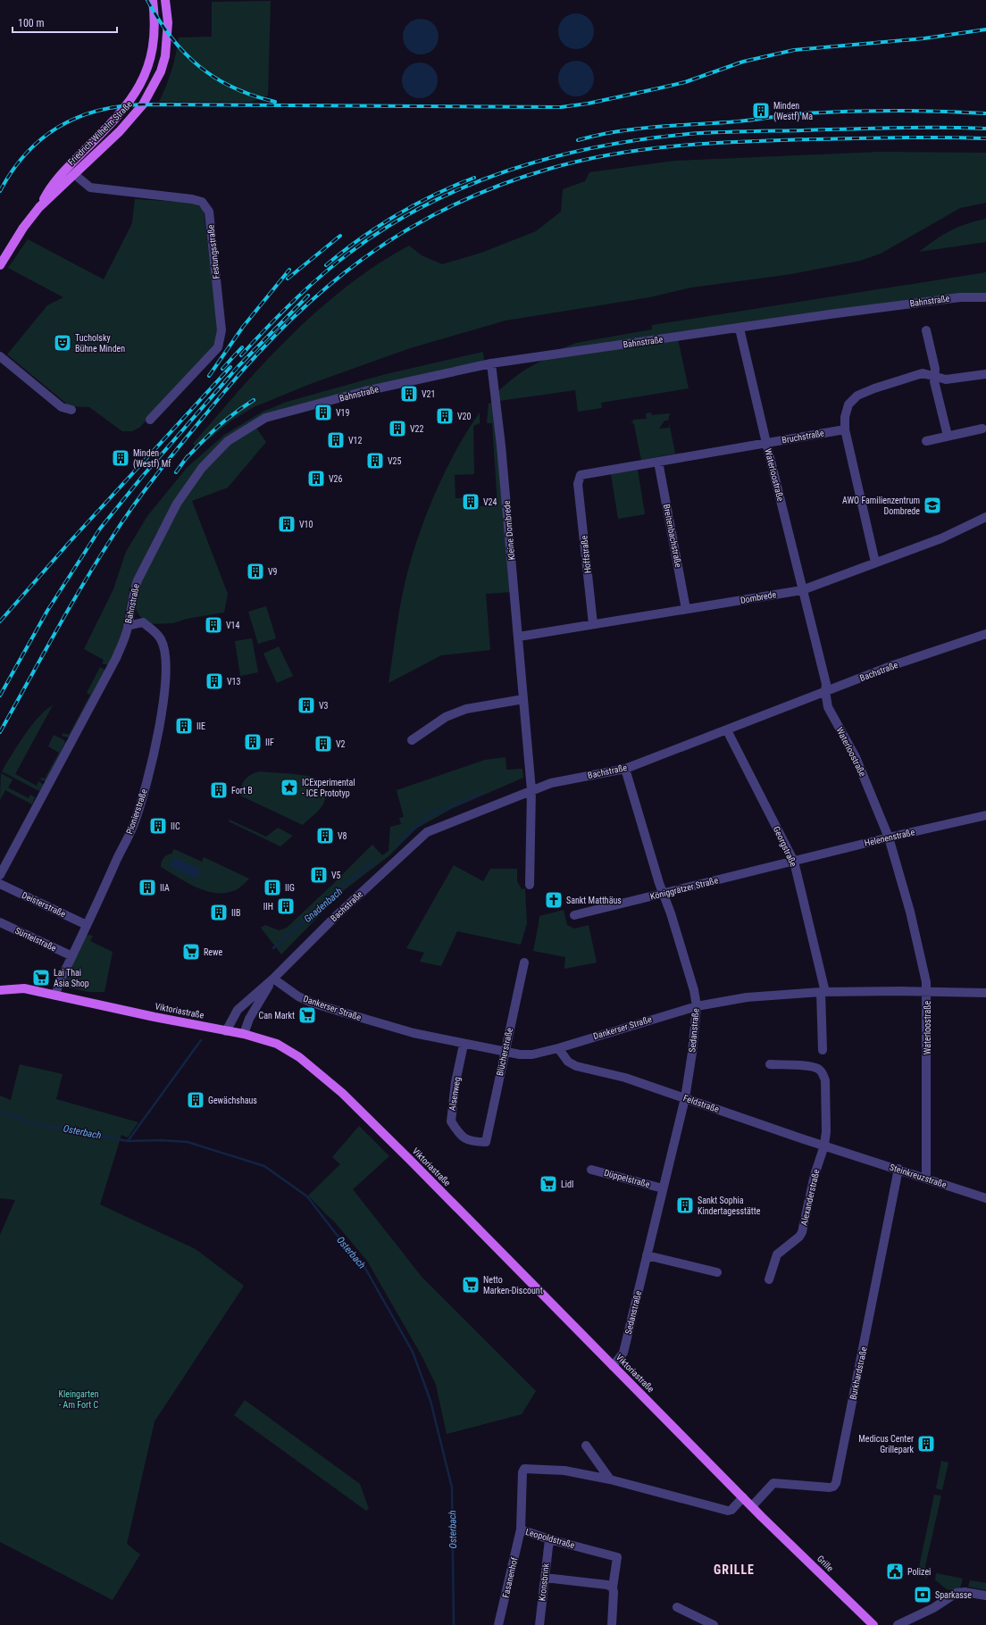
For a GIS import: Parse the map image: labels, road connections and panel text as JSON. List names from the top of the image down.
{
  "streets": {
    "main road": ["Friedrich-Wilhelm-Straße", "Viktoriastraße", "Grille"],
    "street": [
      "Festungsstraße",
      "Bahnstraße",
      "Bruchstraße",
      "Waterloostraße",
      "Kleine Dombrede",
      "Breitenbachstraße",
      "Hoffstraße",
      "Dombrede",
      "Bachstraße",
      "Pionierstraße",
      "Helenenstraße",
      "Georgstraße",
      "Königgrätzer Straße",
      "Deisterstraße",
      "Süntelstraße",
      "Dankerser Straße",
      "Sedanstraße",
      "Blücherstraße",
      "Alsenweg",
      "Feldstraße",
      "Steinkreuzstraße",
      "Düppelstraße",
      "Alexanderstraße",
      "Burkhardstraße",
      "Leopoldstraße",
      "Fasanenhof",
      "Kronsbrink"
    ]
  },
  "crossings": [
    ["Friedrich-Wilhelm-Straße", "Festungsstraße"],
    ["Bahnstraße", "Waterloostraße"],
    ["Bahnstraße", "Kleine Dombrede"],
    ["Bahnstraße", "Pionierstraße"],
    ["Bruchstraße", "Waterloostraße"],
    ["Bruchstraße", "Breitenbachstraße"],
    ["Bruchstraße", "Hoffstraße"],
    ["Waterloostraße", "Dombrede"],
    ["Waterloostraße", "Bachstraße"],
    ["Waterloostraße", "Helenenstraße"],
    ["Waterloostraße", "Dankerser Straße"],
    ["Waterloostraße", "Steinkreuzstraße"],
    ["Kleine Dombrede", "Dombrede"],
    ["Kleine Dombrede", "Bachstraße"],
    ["Breitenbachstraße", "Dombrede"],
    ["Hoffstraße", "Dombrede"],
    ["Bachstraße", "Georgstraße"],
    ["Bachstraße", "Dankerser Straße"],
    ["Bachstraße", "Viktoriastraße"],
    ["Bachstraße", "Sedanstraße"],
    ["Pionierstraße", "Deisterstraße"],
    ["Pionierstraße", "Süntelstraße"],
    ["Pionierstraße", "Viktoriastraße"],
    ["Helenenstraße", "Georgstraße"],
    ["Helenenstraße", "Königgrätzer Straße"],
    ["Georgstraße", "Königgrätzer Straße"],
    ["Georgstraße", "Dankerser Straße"],
    ["Königgrätzer Straße", "Sedanstraße"],
    ["Dankerser Straße", "Sedanstraße"],
    ["Dankerser Straße", "Blücherstraße"],
    ["Dankerser Straße", "Alsenweg"],
    ["Dankerser Straße", "Feldstraße"],
    ["Viktoriastraße", "Sedanstraße"],
    ["Viktoriastraße", "Burkhardstraße"],
    ["Viktoriastraße", "Leopoldstraße"],
    ["Viktoriastraße", "Grille"],
    ["Sedanstraße", "Feldstraße"],
    ["Sedanstraße", "Düppelstraße"],
    ["Blücherstraße", "Alsenweg"],
    ["Feldstraße", "Steinkreuzstraße"],
    ["Feldstraße", "Alexanderstraße"],
    ["Steinkreuzstraße", "Burkhardstraße"],
    ["Leopoldstraße", "Fasanenhof"],
    ["Leopoldstraße", "Kronsbrink"]
  ],
  "districts": ["GRILLE"],
  "water": ["Gnadenbach", "Osterbach"],
  "parks": ["Kleingarten - Am Fort C"],
  "places": {
    "building": [
      "Minden (Westf) Ma",
      "V21",
      "V19",
      "V20",
      "V22",
      "V12",
      "Minden (Westf) Mf",
      "V25",
      "V26",
      "V24",
      "V10",
      "V9",
      "V14",
      "V13",
      "V3",
      "IIE",
      "IIF",
      "V2",
      "Fort B",
      "IIC",
      "V8",
      "V5",
      "IIA",
      "IIG",
      "IIH",
      "IIB",
      "Gewächshaus",
      "Sankt Sophia Kindertagesstätte",
      "Medicus Center Grillepark"
    ],
    "theatre": ["Tucholsky Bühne Minden"],
    "school or university": ["AWO Familienzentrum Dombrede"],
    "place": ["ICExperimental - ICE Prototyp"],
    "church": ["Sankt Matthäus"],
    "supermarket": [
      "Rewe",
      "Lai Thai Asia Shop",
      "Can Markt",
      "Lidl",
      "Netto Marken-Discount"
    ],
    "public building": ["Polizei"],
    "bank": ["Sparkasse"]
  },
  "scale_bar": "100 m"
}
